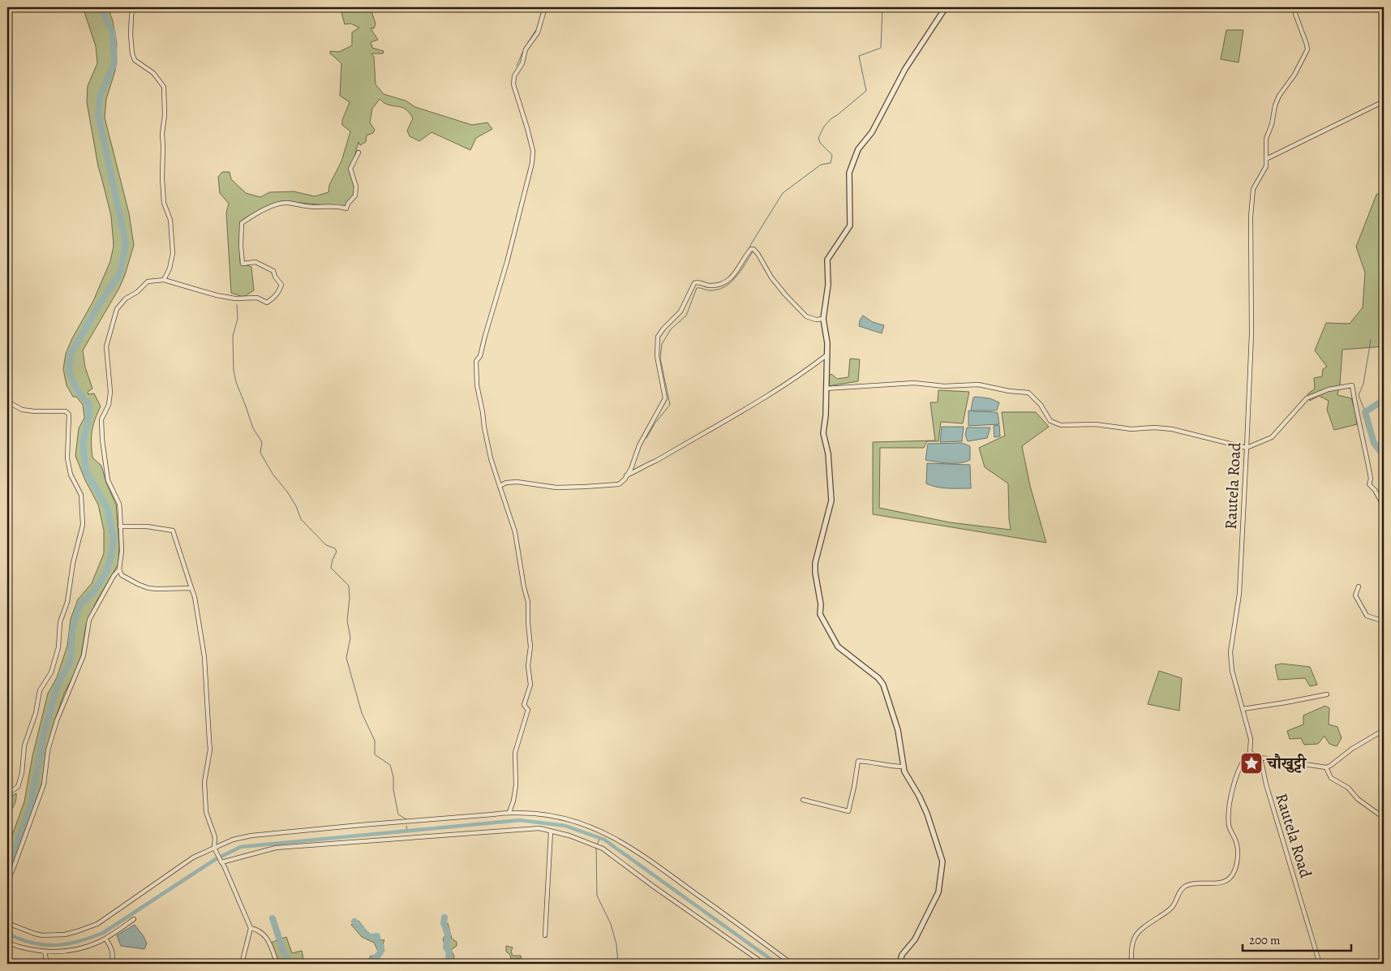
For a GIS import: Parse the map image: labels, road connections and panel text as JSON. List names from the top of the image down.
{
  "streets": {
    "street": ["Rautela Road"]
  },
  "places": {
    "place": ["चौखुट्टी"]
  },
  "scale_bar": "200 m"
}
